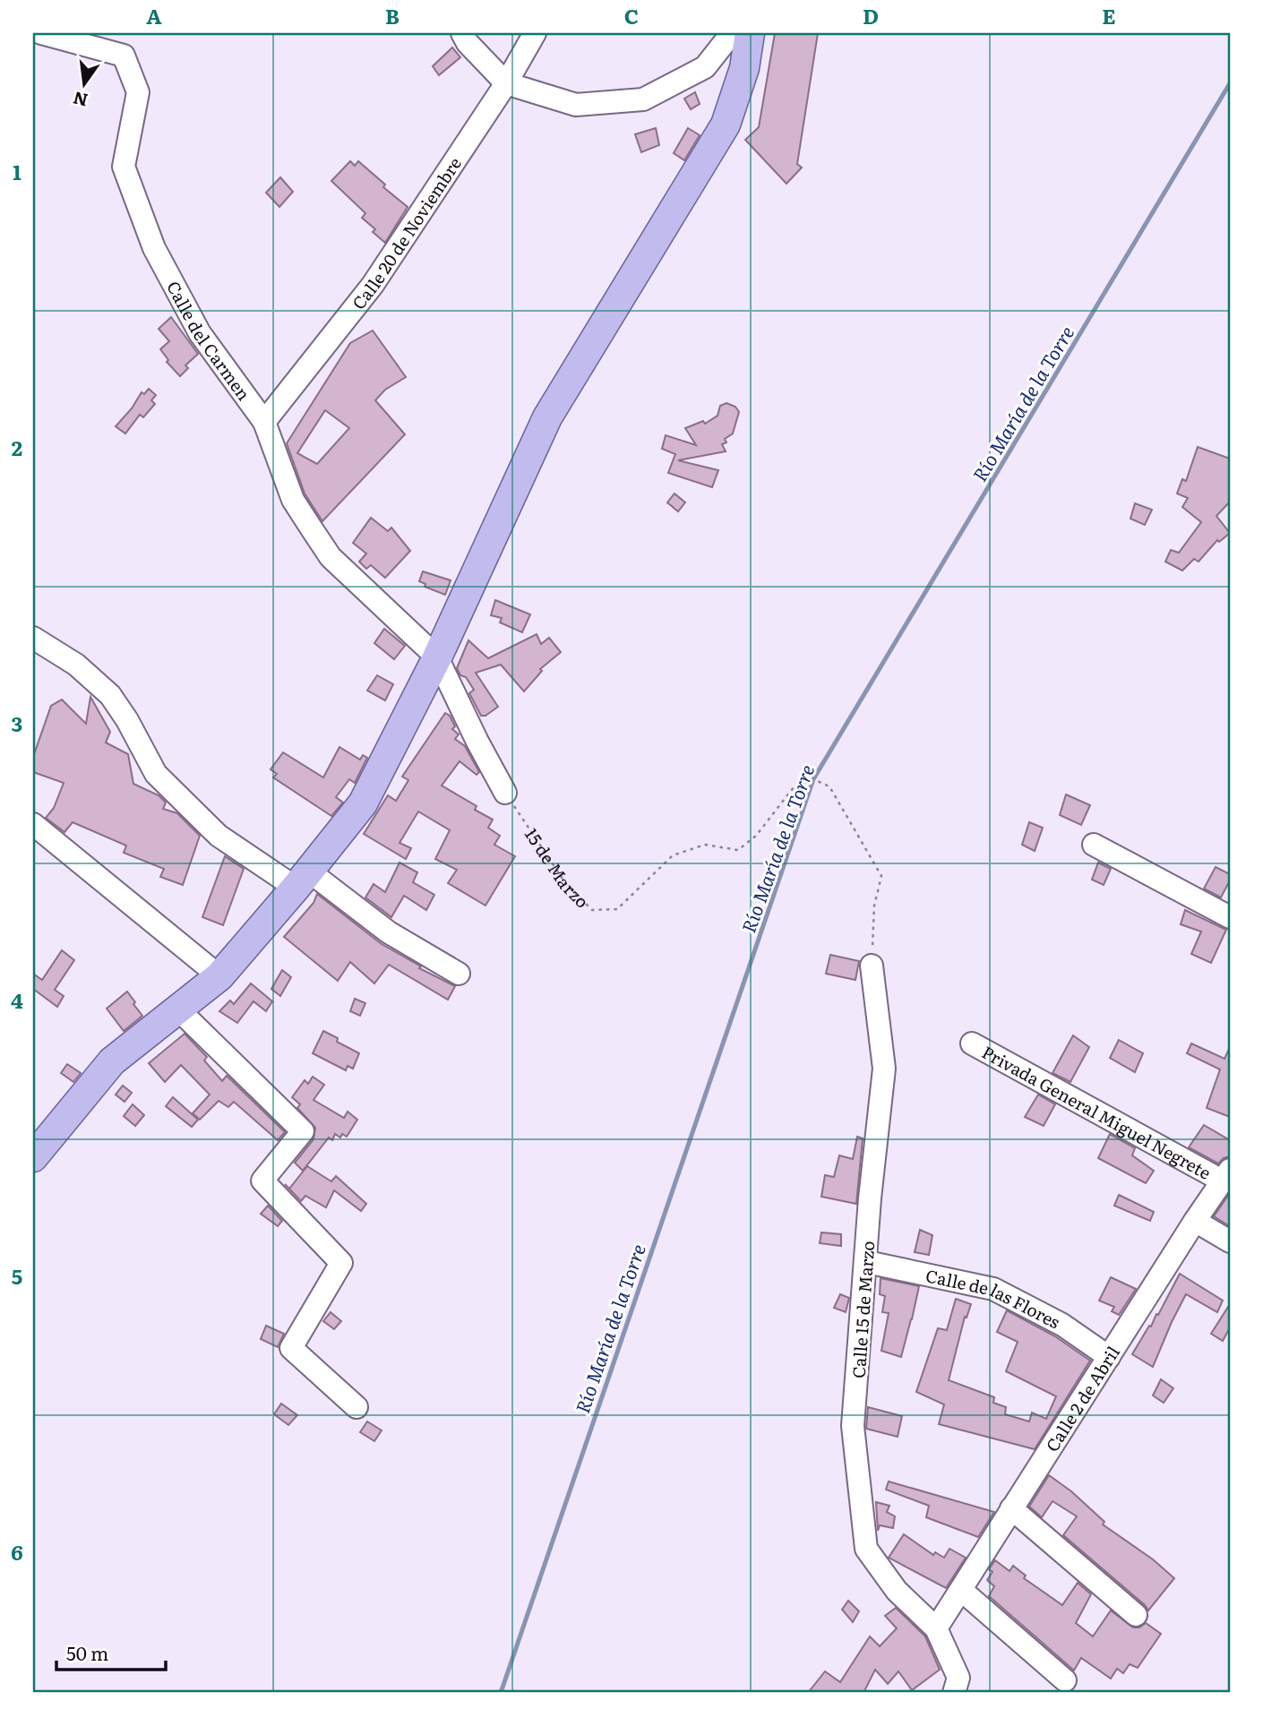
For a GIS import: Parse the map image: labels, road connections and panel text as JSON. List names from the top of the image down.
{
  "streets": {
    "street": [
      "Calle 20 de Noviembre",
      "Calle del Carmen",
      "Privada General Miguel Negrete",
      "Calle de las Flores",
      "Calle 15 de Marzo",
      "Calle 2 de Abril"
    ],
    "path": ["15 de Marzo"]
  },
  "crossings": [
    ["Calle 20 de Noviembre", "Calle del Carmen"],
    ["15 de Marzo", "Calle 15 de Marzo"],
    ["Privada General Miguel Negrete", "Calle 2 de Abril"],
    ["Calle de las Flores", "Calle 15 de Marzo"],
    ["Calle de las Flores", "Calle 2 de Abril"],
    ["Calle 15 de Marzo", "Calle 2 de Abril"]
  ],
  "water": ["Río María de la Torre"],
  "scale_bar": "50 m",
  "north": "bottom",
  "grid": {
    "columns": [
      "A",
      "B",
      "C",
      "D",
      "E"
    ],
    "rows": [
      "1",
      "2",
      "3",
      "4",
      "5",
      "6"
    ]
  }
}
